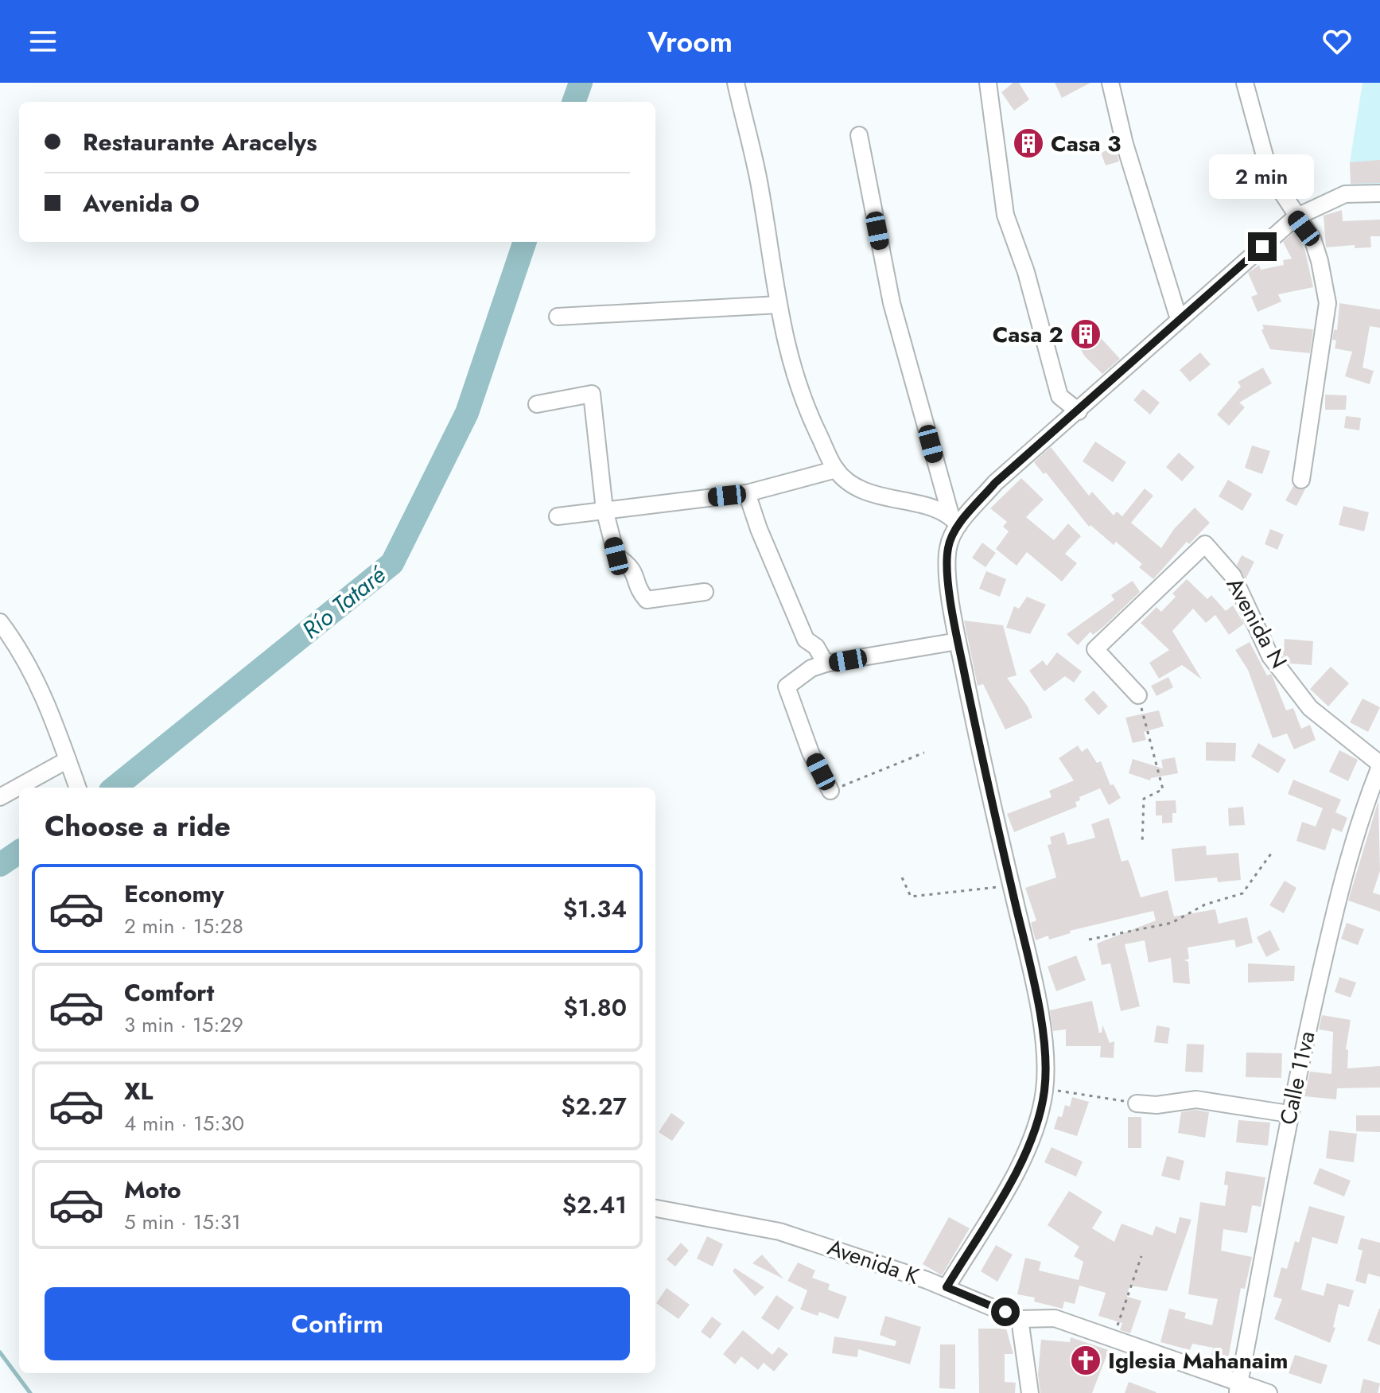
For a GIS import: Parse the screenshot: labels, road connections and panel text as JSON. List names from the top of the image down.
{
  "streets": {
    "street": ["Avenida N", "Calle 11va", "Avenida K"]
  },
  "crossings": [
    ["Avenida N", "Calle 11va"],
    ["Calle 11va", "Avenida K"]
  ],
  "water": ["Río Tataré"],
  "places": {
    "building": ["Casa 3", "Casa 2"],
    "church": ["Iglesia Mahanaim"]
  },
  "page": {
    "header": "Vroom",
    "banner": ["Restaurante Aracelys", "Avenida O"],
    "bubble": "2 min",
    "heading": "Choose a ride",
    "list": [
      {
        "name": "Economy",
        "note": "2 min · 15:28",
        "value": "$1.34"
      },
      {
        "name": "Comfort",
        "note": "3 min · 15:29",
        "value": "$1.80"
      },
      {
        "name": "XL",
        "note": "4 min · 15:30",
        "value": "$2.27"
      },
      {
        "name": "Moto",
        "note": "5 min · 15:31",
        "value": "$2.41"
      }
    ],
    "buttons": "Confirm"
  }
}
